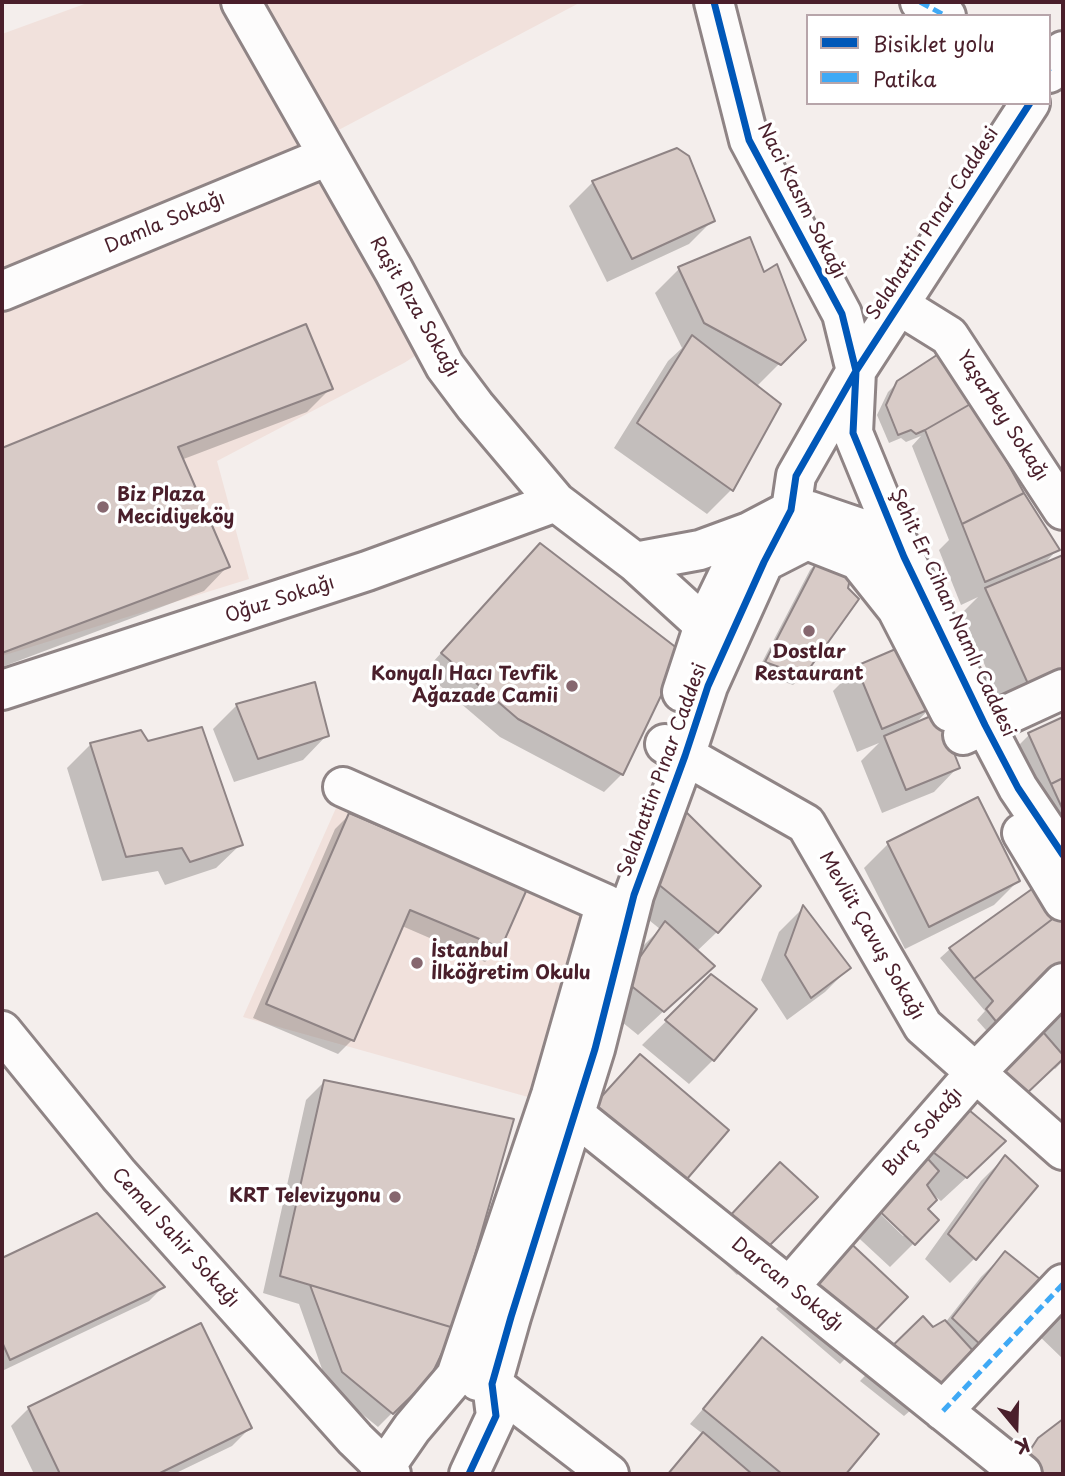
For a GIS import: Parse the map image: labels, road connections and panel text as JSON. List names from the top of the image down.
{
  "streets": {
    "street": [
      "Naci Kasım Sokağı",
      "Damla Sokağı",
      "Selahattin Pınar Caddesi",
      "Raşit Rıza Sokağı",
      "Yaşarbey Sokağı",
      "Oğuz Sokağı",
      "Şehit Er Cihan Namlı Caddesi",
      "Mevlüt Çavuş Sokağı",
      "Burç Sokağı",
      "Cemal Sahir Sokağı",
      "Darcan Sokağı"
    ]
  },
  "crossings": [
    ["Naci Kasım Sokağı", "Selahattin Pınar Caddesi"],
    ["Naci Kasım Sokağı", "Şehit Er Cihan Namlı Caddesi"],
    ["Damla Sokağı", "Raşit Rıza Sokağı"],
    ["Selahattin Pınar Caddesi", "Raşit Rıza Sokağı"],
    ["Selahattin Pınar Caddesi", "Yaşarbey Sokağı"],
    ["Selahattin Pınar Caddesi", "Şehit Er Cihan Namlı Caddesi"],
    ["Selahattin Pınar Caddesi", "Mevlüt Çavuş Sokağı"],
    ["Selahattin Pınar Caddesi", "Darcan Sokağı"],
    ["Raşit Rıza Sokağı", "Oğuz Sokağı"],
    ["Mevlüt Çavuş Sokağı", "Burç Sokağı"],
    ["Burç Sokağı", "Darcan Sokağı"]
  ],
  "places": [
    "Biz Plaza Mecidiyeköy",
    "Dostlar Restaurant",
    "Konyalı Hacı Tevfik Ağazade Camii",
    "İstanbul İlköğretim Okulu",
    "KRT Televizyonu"
  ],
  "legend": ["Bisiklet yolu", "Patika"],
  "north": "bottom"
}
